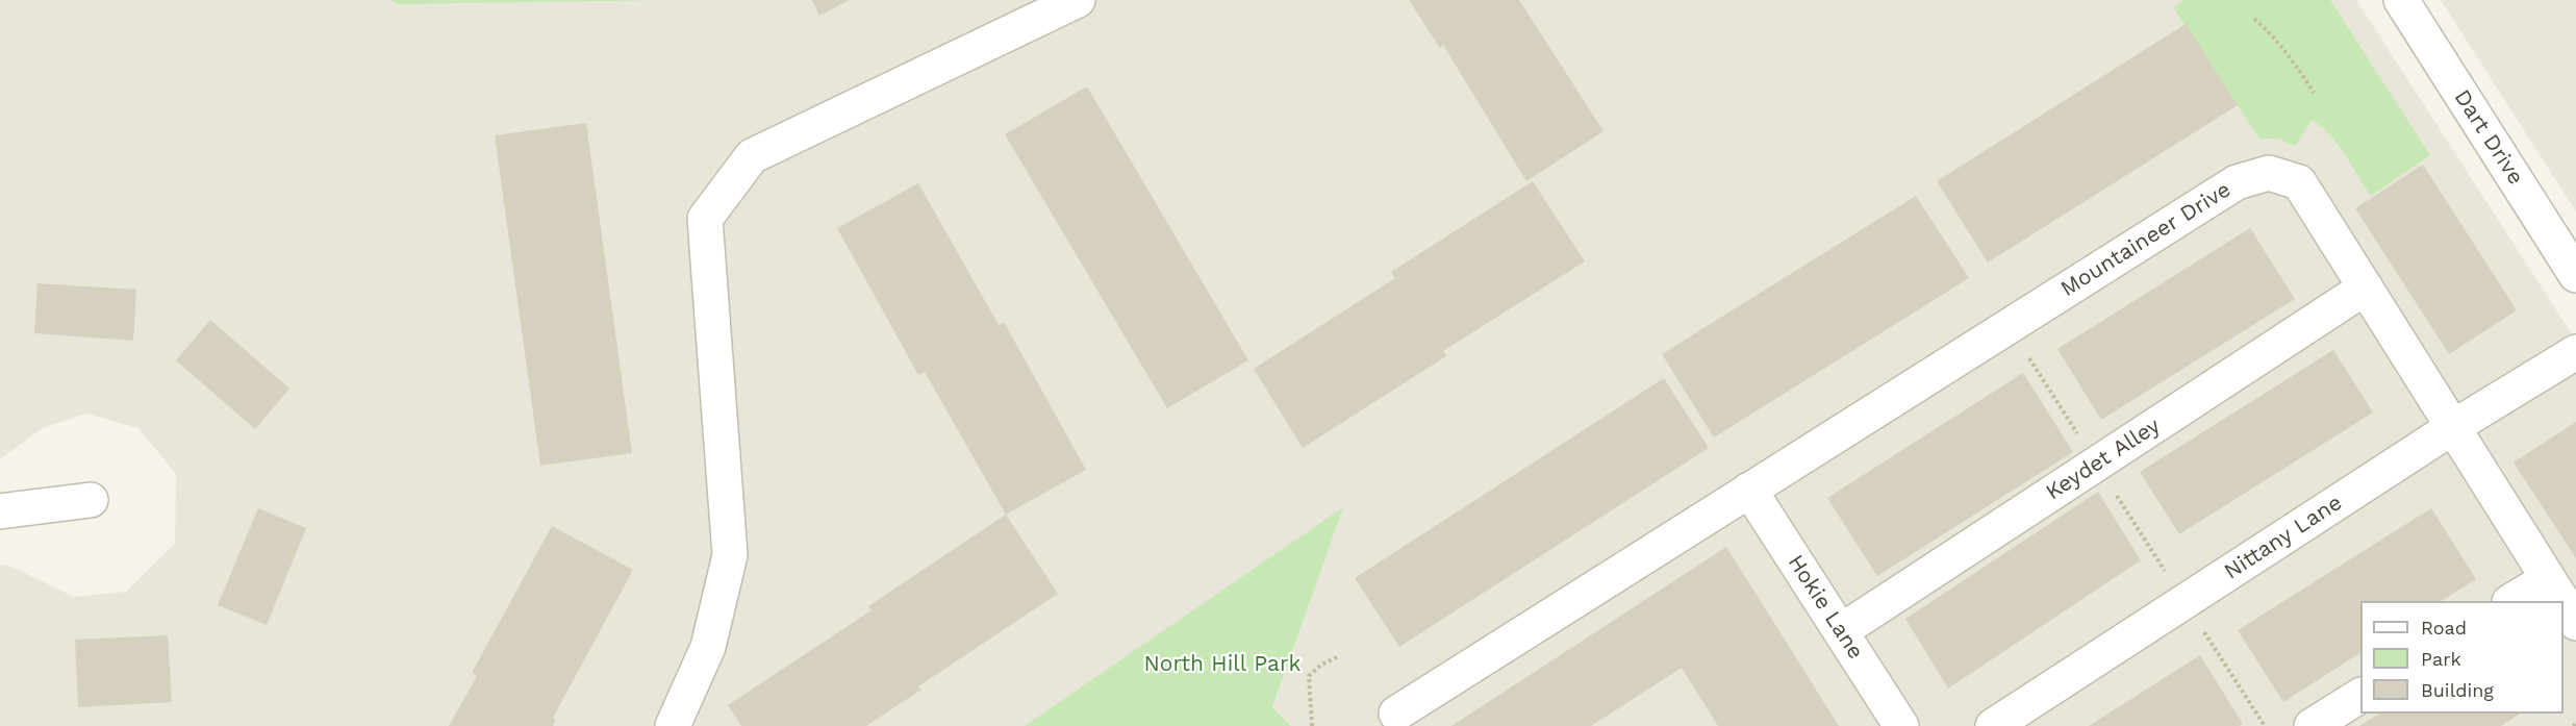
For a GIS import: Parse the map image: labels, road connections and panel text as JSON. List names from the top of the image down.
{
  "streets": {
    "street": [
      "Dart Drive",
      "Mountaineer Drive",
      "Keydet Alley",
      "Nittany Lane",
      "Hokie Lane"
    ]
  },
  "crossings": [
    ["Mountaineer Drive", "Keydet Alley"],
    ["Mountaineer Drive", "Nittany Lane"],
    ["Mountaineer Drive", "Hokie Lane"],
    ["Keydet Alley", "Hokie Lane"]
  ],
  "parks": ["North Hill Park"],
  "legend": ["Road", "Park", "Building"]
}
